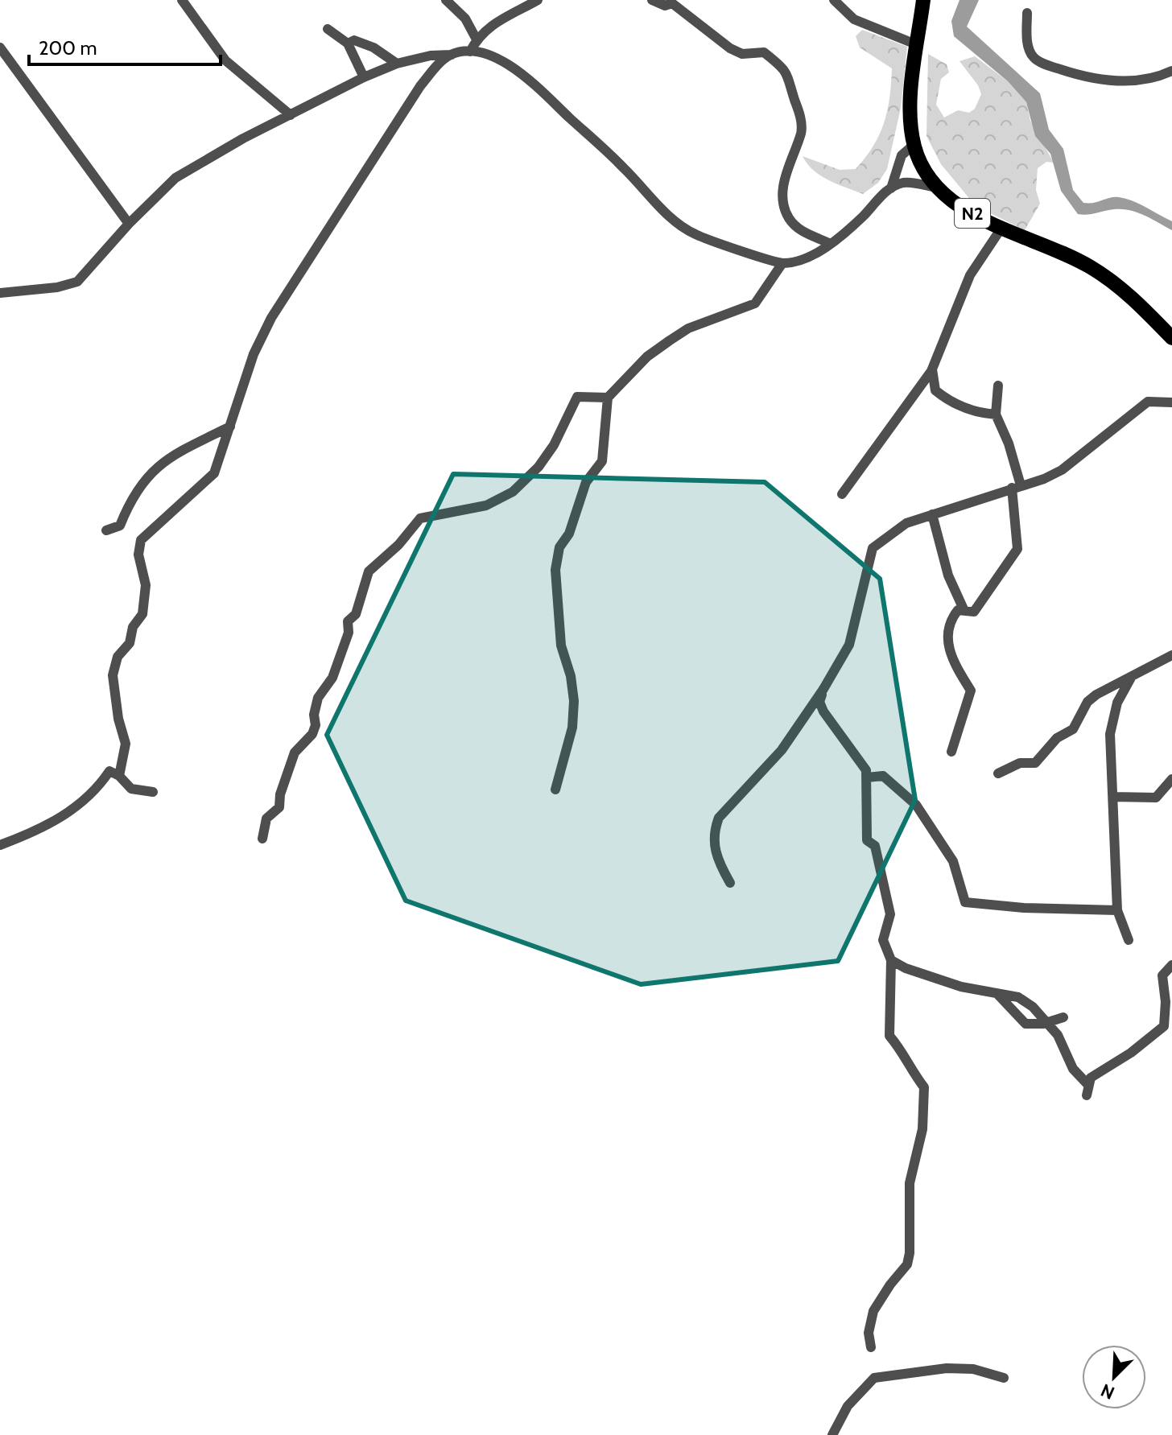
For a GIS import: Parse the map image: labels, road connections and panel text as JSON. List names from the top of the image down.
{
  "streets": {
    "highway": ["N2"]
  },
  "scale_bar": "200 m",
  "north": "bottom left"
}
